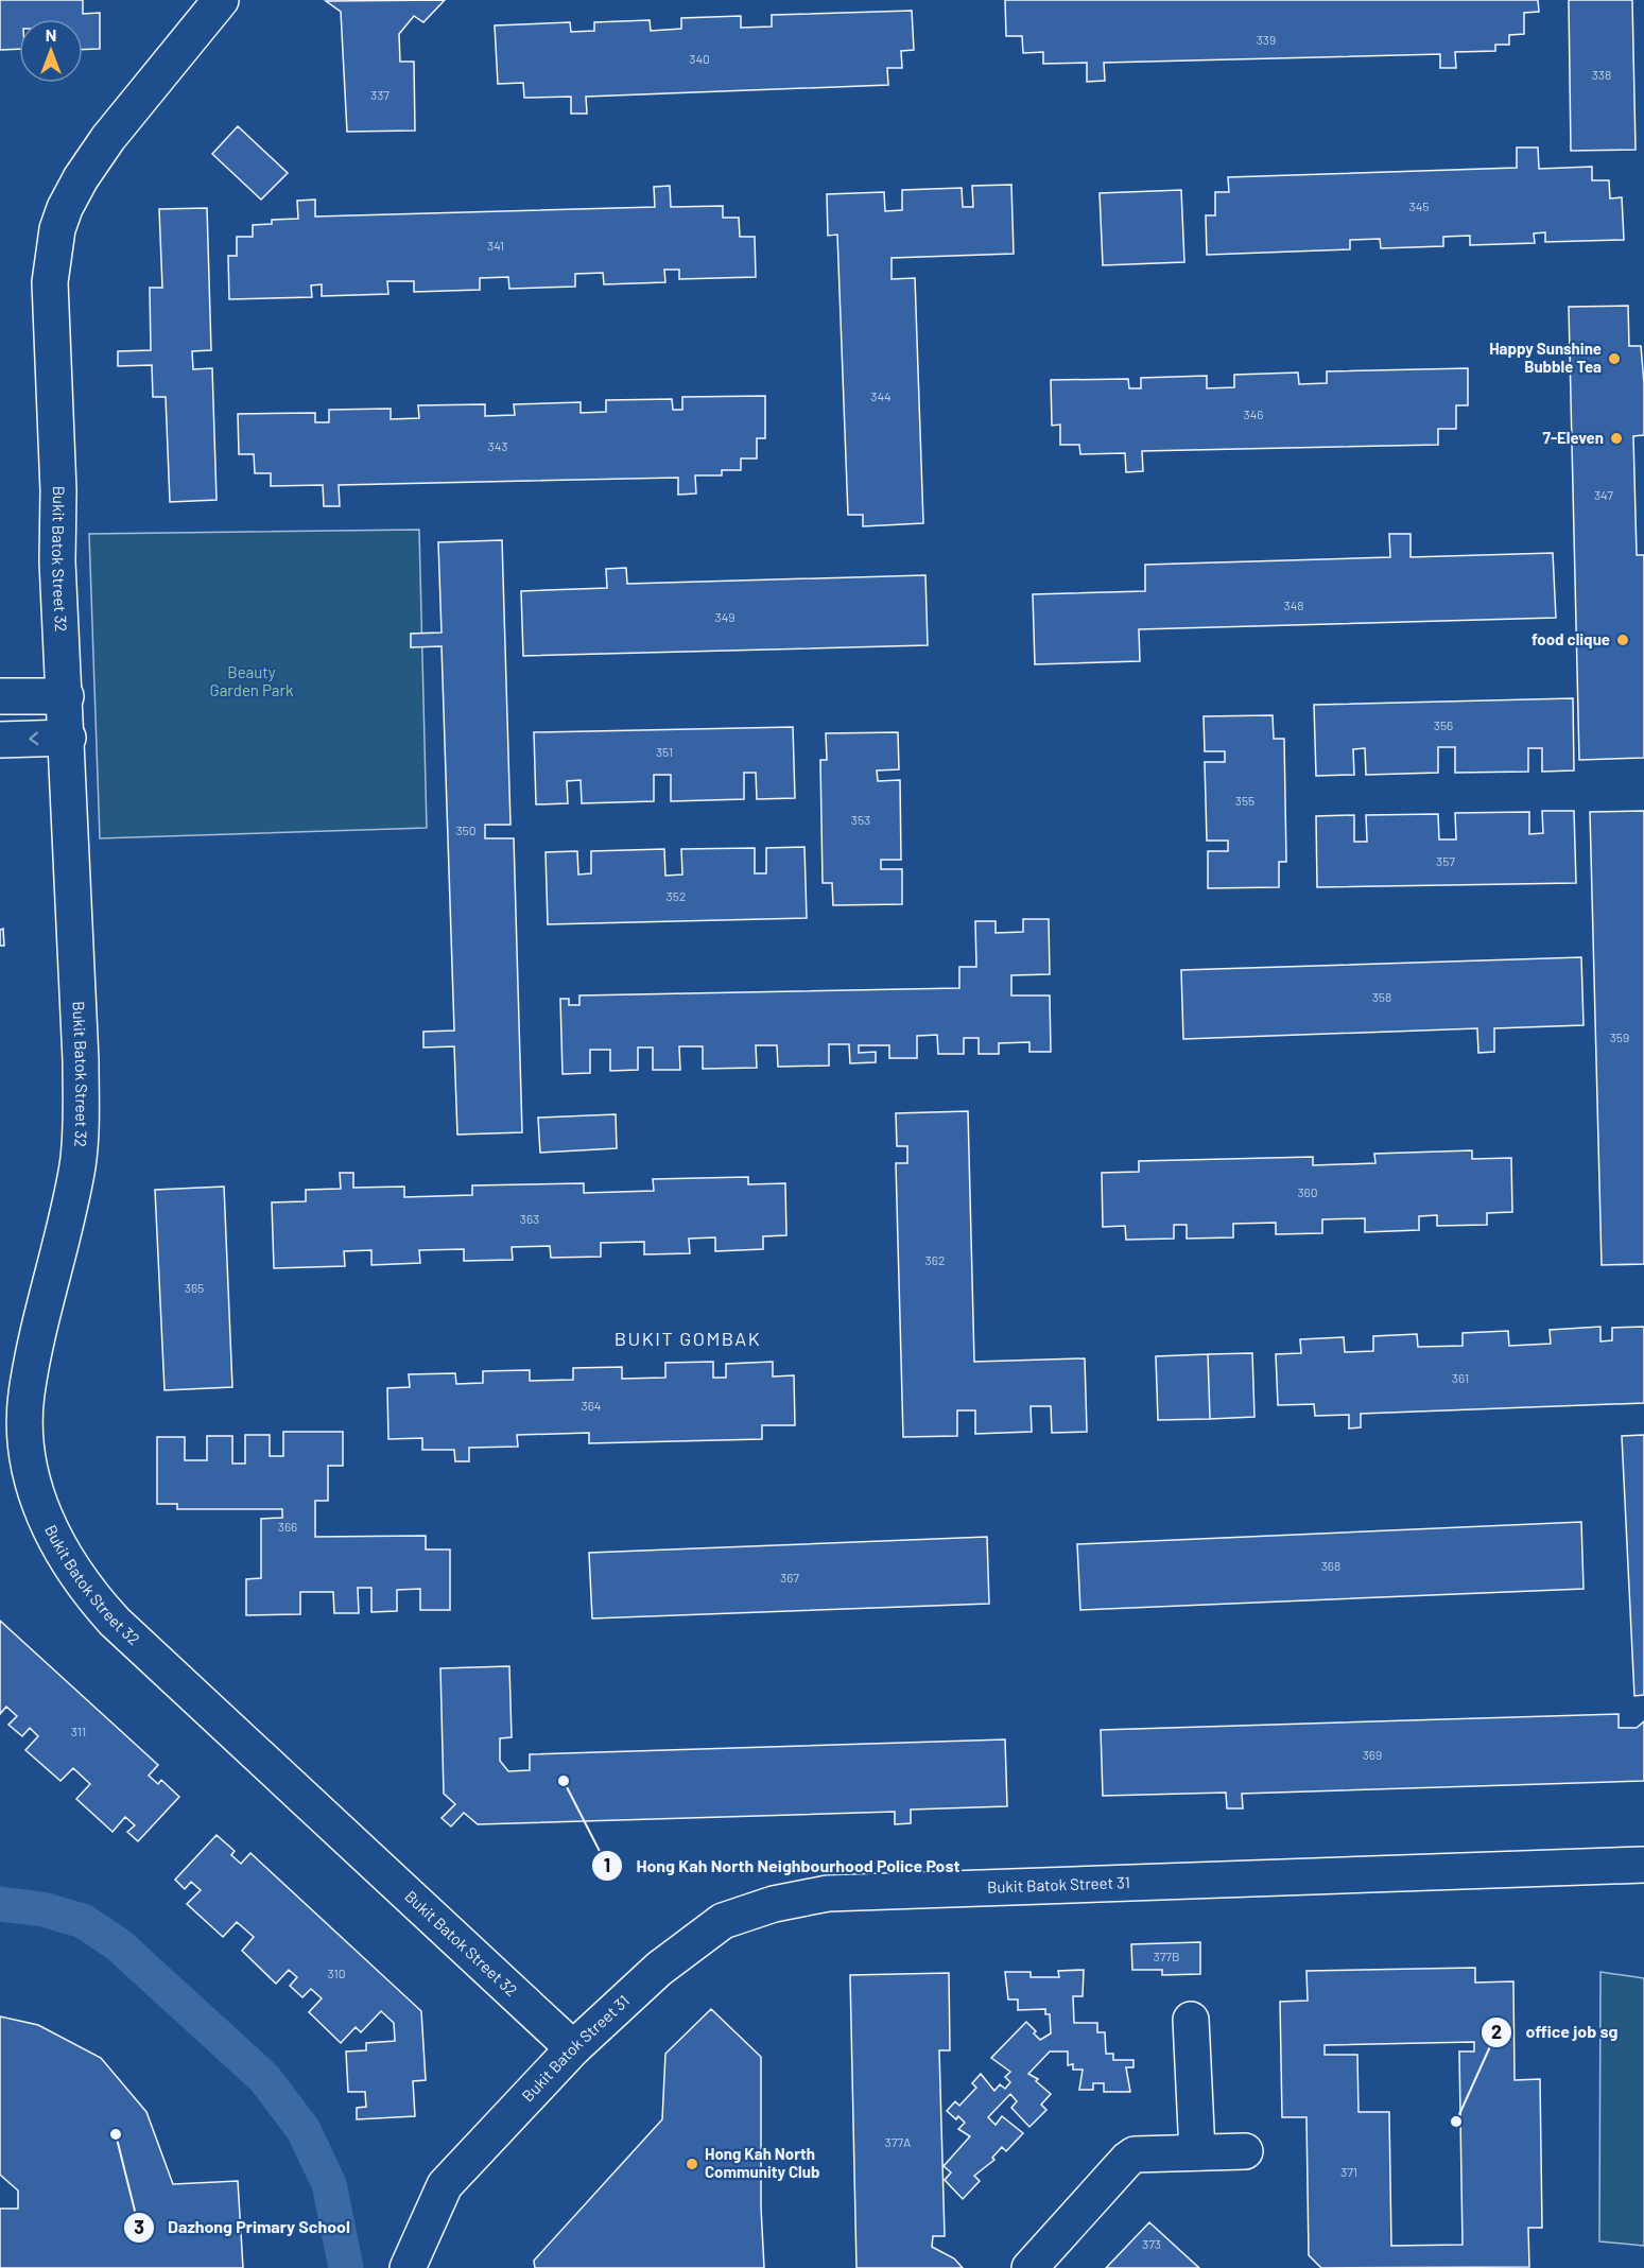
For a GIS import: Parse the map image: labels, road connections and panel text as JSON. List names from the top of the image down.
{
  "streets": {
    "street": ["Bukit Batok Street 32", "Bukit Batok Street 31"]
  },
  "crossings": [
    ["Bukit Batok Street 32", "Bukit Batok Street 31"]
  ],
  "districts": ["BUKIT GOMBAK"],
  "parks": ["Beauty Garden Park"],
  "places": [
    "Happy Sunshine Bubble Tea",
    "7-Eleven",
    "food clique",
    "Hong Kah North Neighbourhood Police Post",
    "office job sg",
    "Dazhong Primary School",
    "Hong Kah North Community Club"
  ],
  "house_numbers": [
    "339",
    "340",
    "338",
    "337",
    "345",
    "341",
    "344",
    "346",
    "343",
    "347",
    "348",
    "349",
    "356",
    "351",
    "355",
    "353",
    "350",
    "357",
    "352",
    "358",
    "359",
    "360",
    "363",
    "362",
    "365",
    "361",
    "364",
    "366",
    "368",
    "367",
    "311",
    "369",
    "377B",
    "310",
    "377A",
    "371",
    "373"
  ],
  "north": "top"
}
